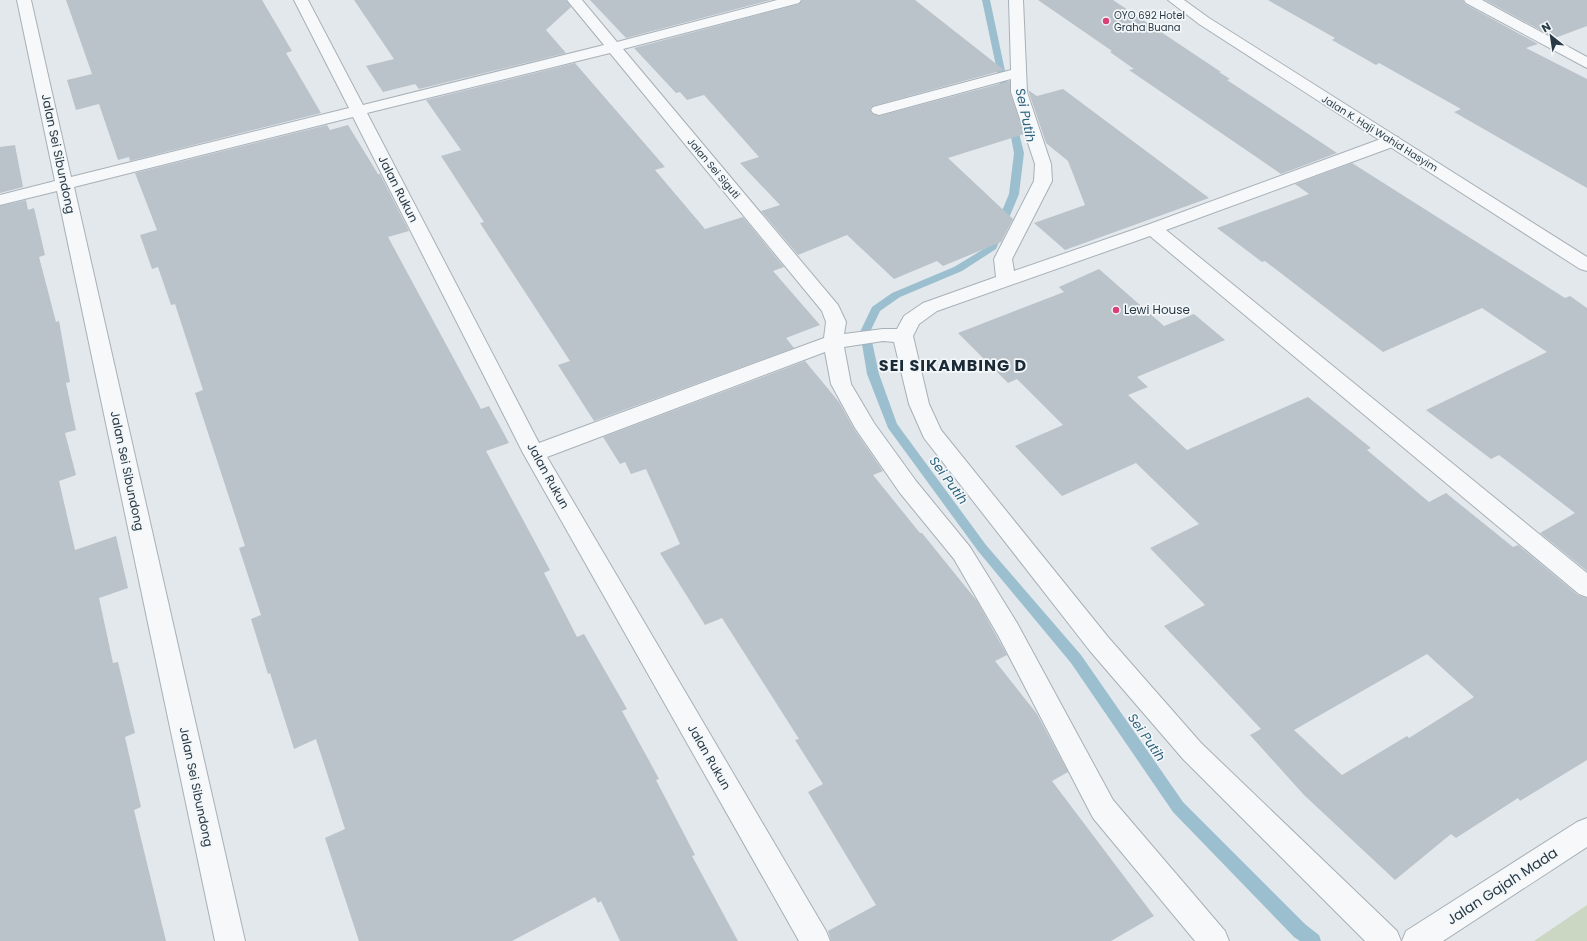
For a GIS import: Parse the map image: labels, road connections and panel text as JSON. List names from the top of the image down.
{
  "streets": {
    "street": [
      "Jalan K. Haji Wahid Hasyim",
      "Jalan Sei Sibundong",
      "Jalan Sei Siguti",
      "Jalan Rukun",
      "Jalan Gajah Mada"
    ]
  },
  "districts": ["SEI SIKAMBING D"],
  "water": ["Sei Putih"],
  "places": ["OYO 692 Hotel Graha Buana", "Lewi House"],
  "north": "top left"
}
